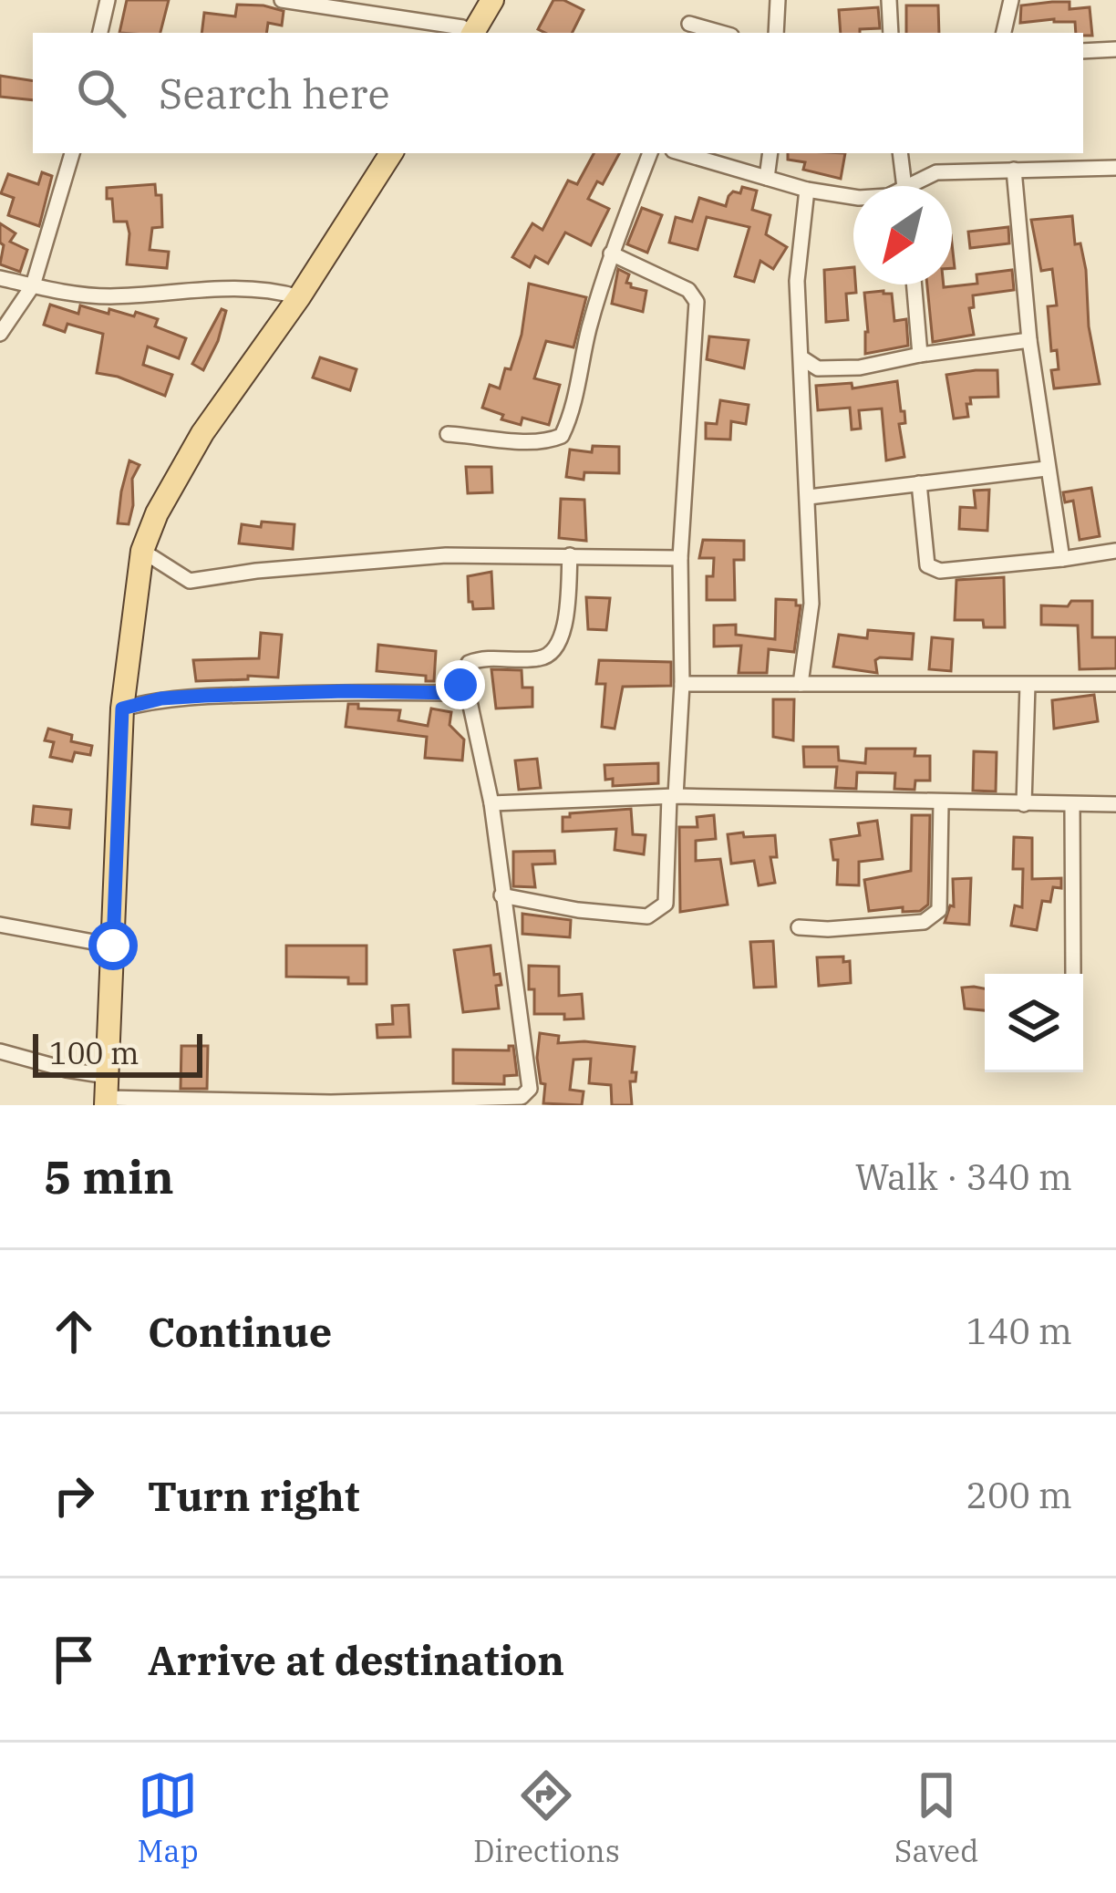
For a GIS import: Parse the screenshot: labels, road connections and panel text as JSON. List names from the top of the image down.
{
  "scale_bar": "100 m",
  "north": "bottom left",
  "page": {
    "search": "Search here",
    "scale": "100 m",
    "heading": ["5 min", "Walk · 340 m"],
    "list": [
      ["Continue", "140 m"],
      ["Turn right", "200 m"],
      "Arrive at destination"
    ],
    "nav": ["Map", "Directions", "Saved"]
  }
}
